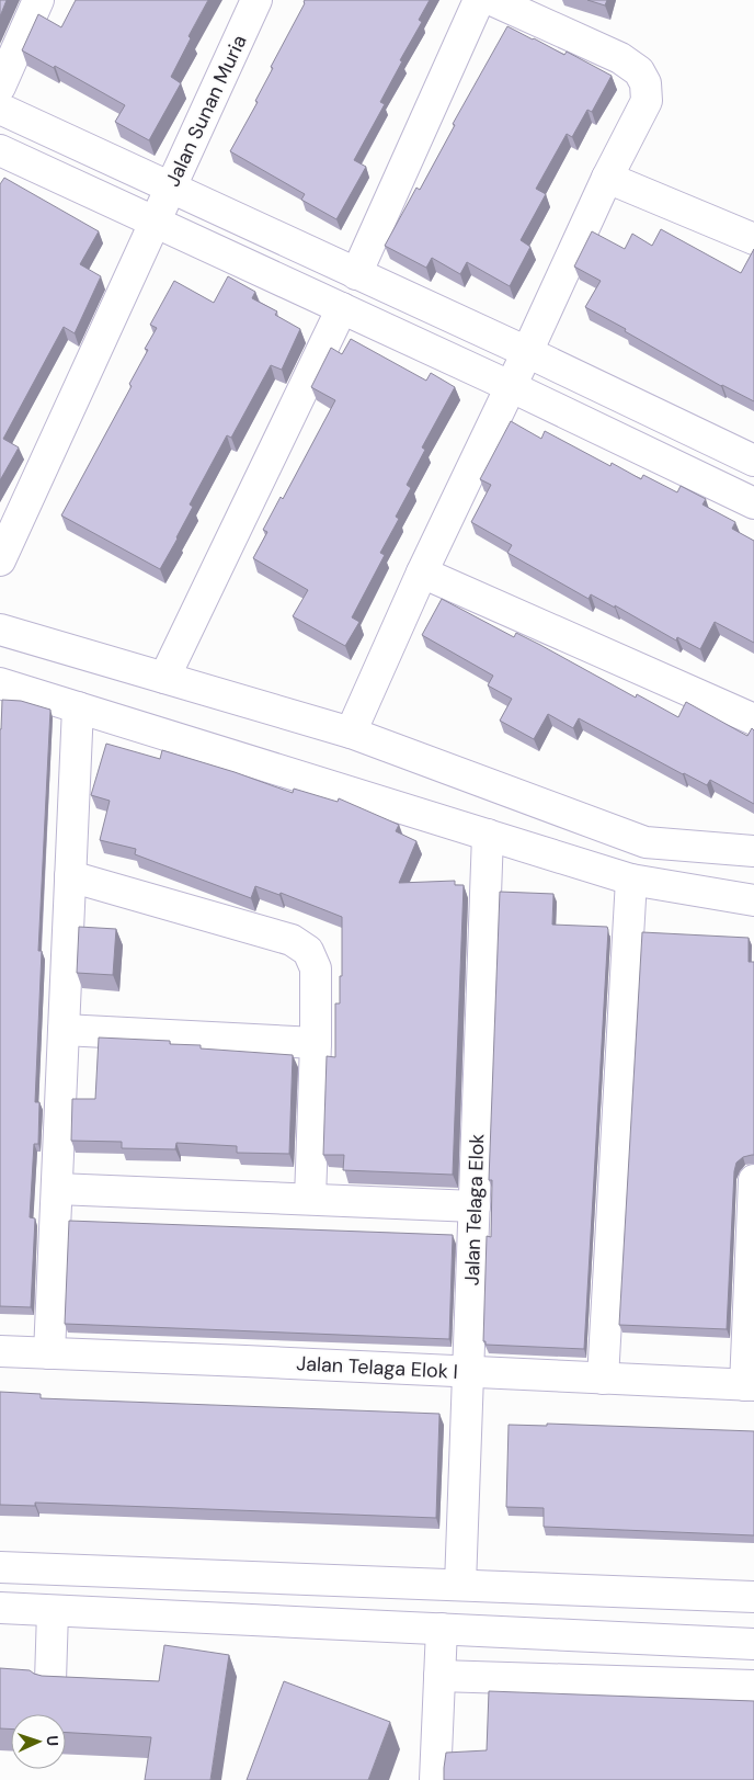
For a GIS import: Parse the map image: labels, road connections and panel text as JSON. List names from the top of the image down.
{
  "streets": {
    "street": ["Jalan Sunan Muria", "Jalan Telaga Elok", "Jalan Telaga Elok I"]
  },
  "crossings": [
    ["Jalan Telaga Elok", "Jalan Telaga Elok I"]
  ],
  "north": "right"
}
